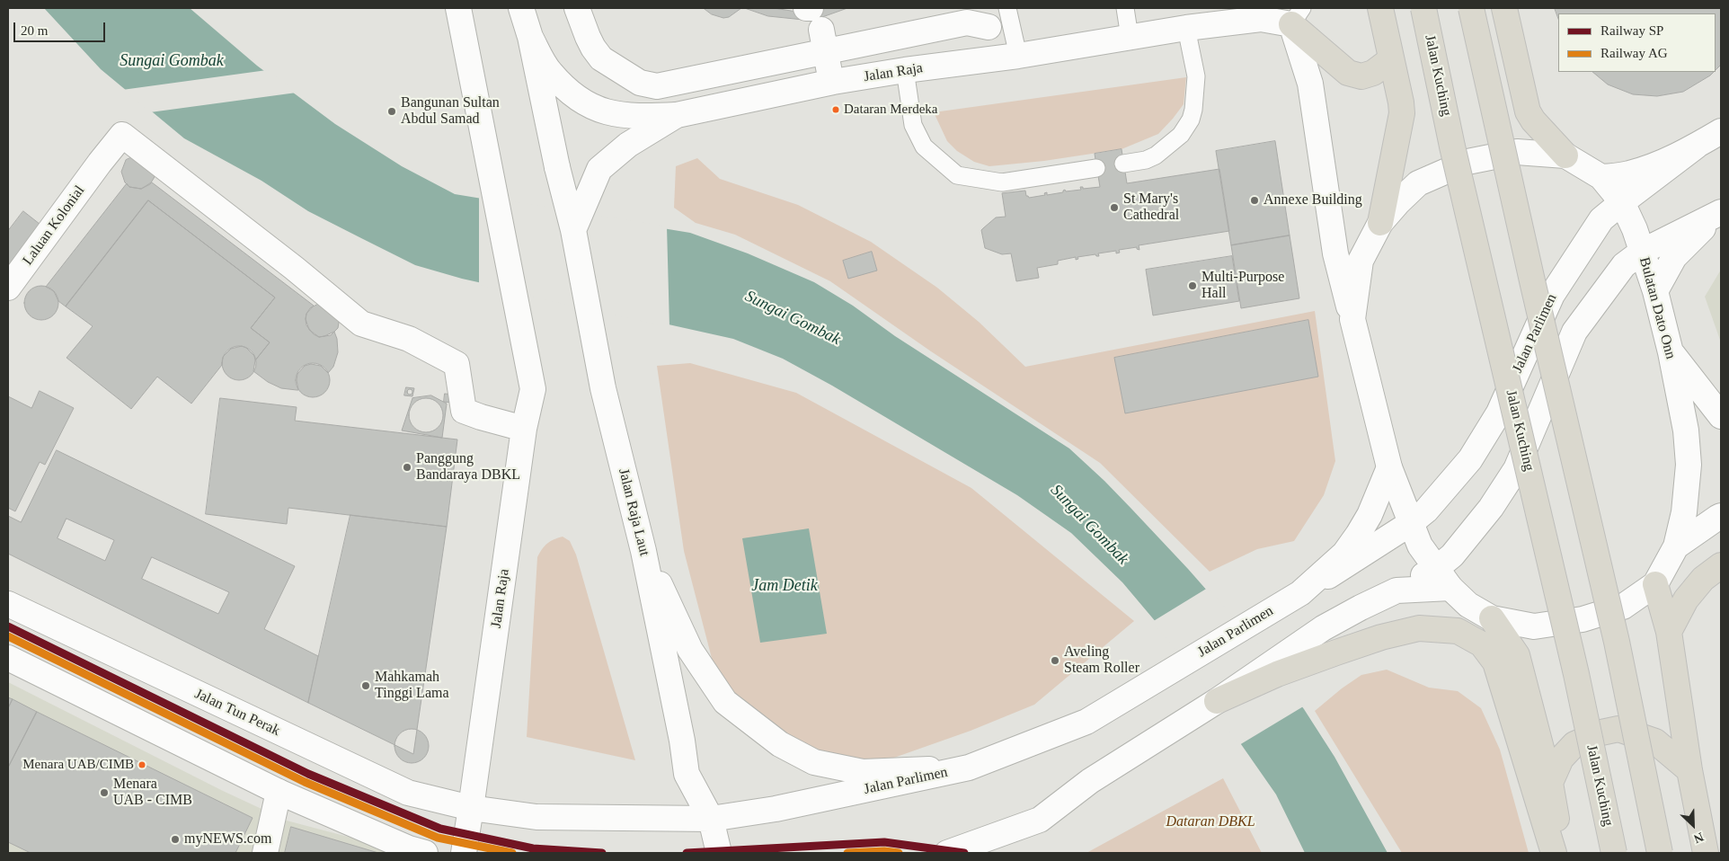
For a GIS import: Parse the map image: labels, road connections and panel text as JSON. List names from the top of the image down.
{
  "streets": {
    "highway": ["Jalan Kuching"],
    "street": [
      "Jalan Raja",
      "Laluan Kolonial",
      "Bulatan Dato Onn",
      "Jalan Parlimen",
      "Jalan Raja Laut",
      "Jalan Tun Perak"
    ]
  },
  "crossings": [
    ["Jalan Raja", "Laluan Kolonial"],
    ["Jalan Raja", "Jalan Parlimen"],
    ["Jalan Raja", "Jalan Raja Laut"],
    ["Jalan Raja", "Jalan Tun Perak"],
    ["Bulatan Dato Onn", "Jalan Parlimen"],
    ["Jalan Parlimen", "Jalan Raja Laut"],
    ["Jalan Parlimen", "Jalan Tun Perak"]
  ],
  "water": ["Sungai Gombak", "Jam Detik"],
  "parks": ["Dataran DBKL"],
  "places": [
    "Dataran Merdeka",
    "Bangunan Sultan Abdul Samad",
    "Annexe Building",
    "St Mary's Cathedral",
    "Multi-Purpose Hall",
    "Panggung Bandaraya DBKL",
    "Aveling Steam Roller",
    "Mahkamah Tinggi Lama",
    "Menara UAB/CIMB",
    "Menara UAB - CIMB",
    "myNEWS.com"
  ],
  "lines": ["rail line SP", "rail line AG"],
  "legend": ["Railway SP", "Railway AG"],
  "scale_bar": "20 m",
  "north": "bottom right"
}
